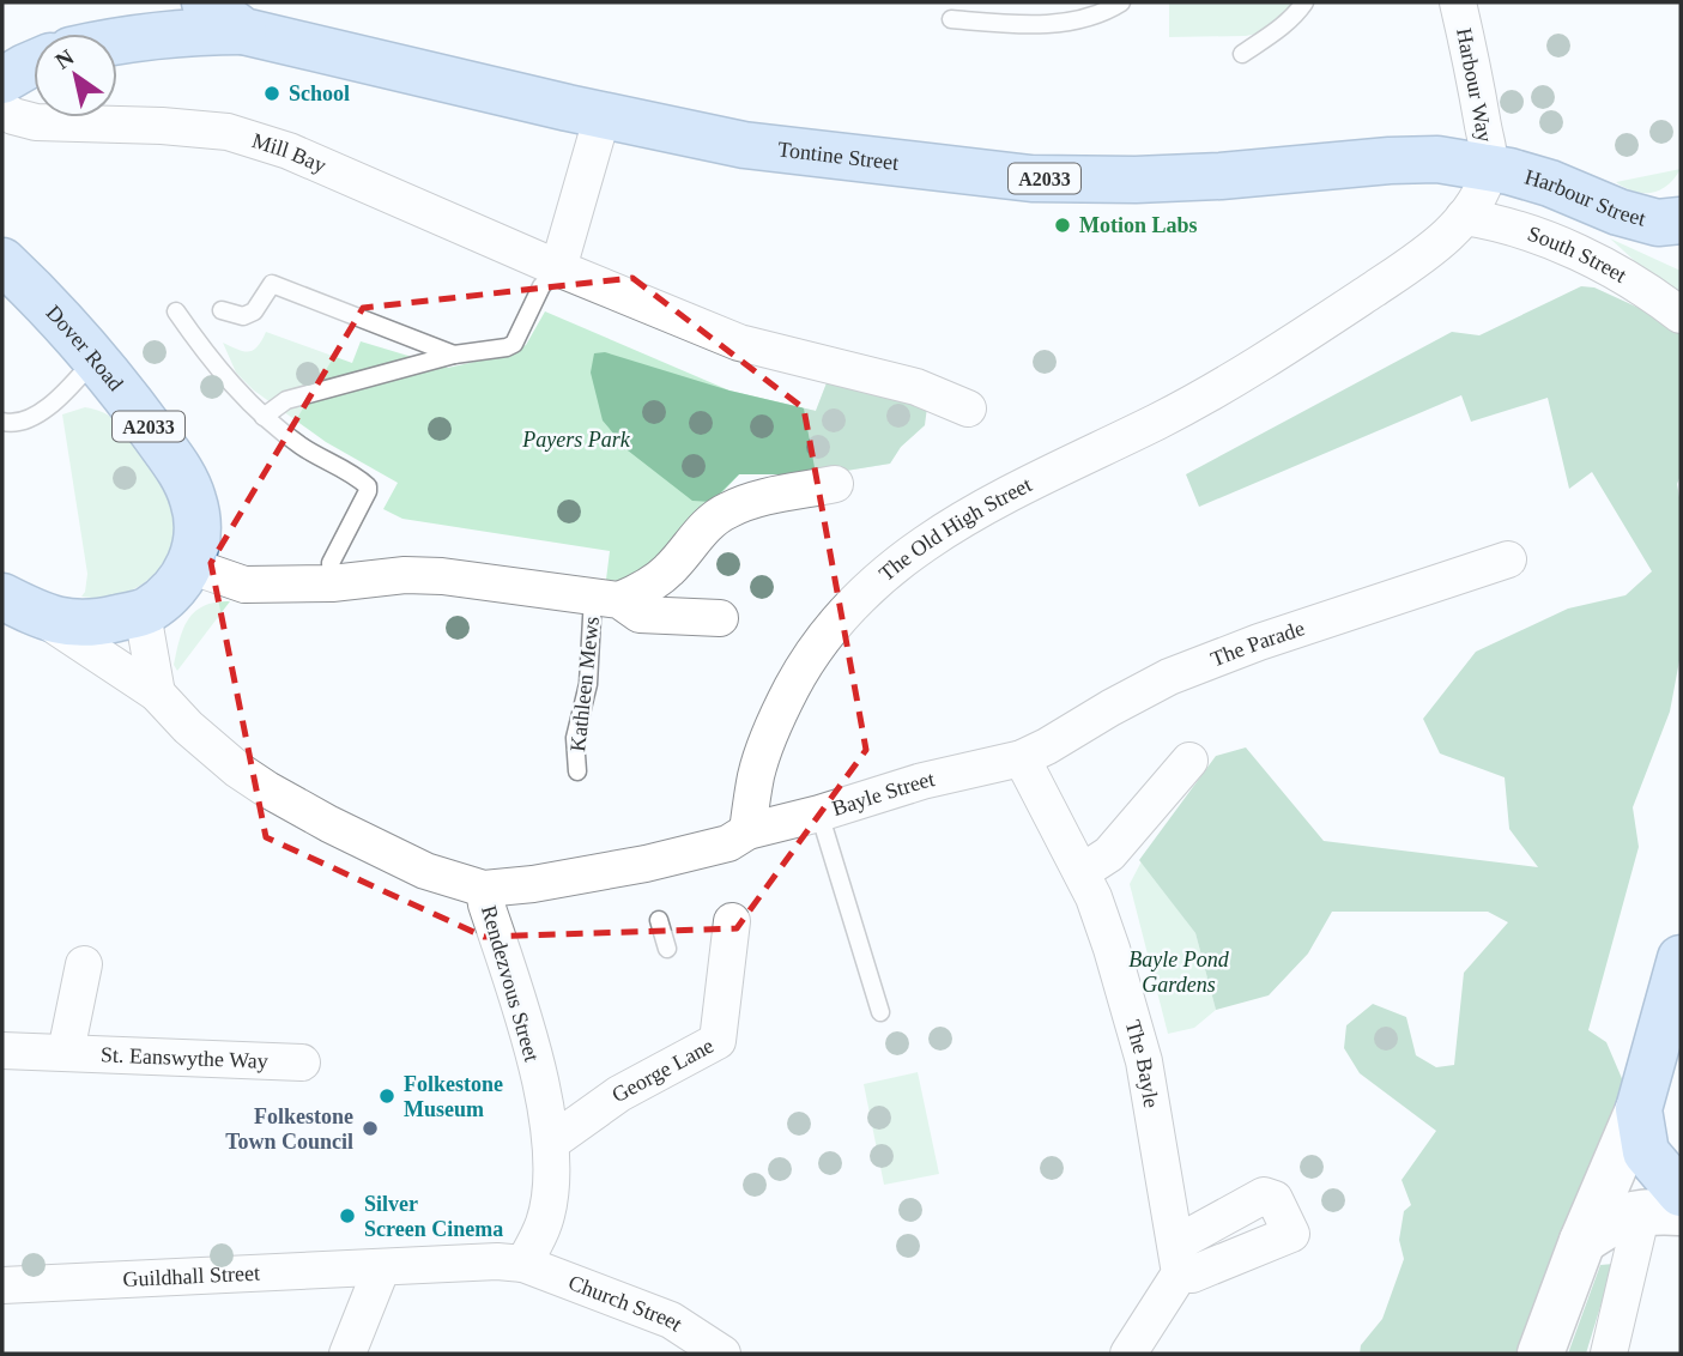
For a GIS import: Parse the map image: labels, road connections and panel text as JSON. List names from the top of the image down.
{
  "streets": {
    "main road": [
      "Tontine Street",
      "A2033",
      "Harbour Street",
      "Dover Road"
    ],
    "street": [
      "Harbour Way",
      "Mill Bay",
      "South Street",
      "The Old High Street",
      "The Parade",
      "Bayle Street",
      "Rendezvous Street",
      "St. Eanswythe Way",
      "The Bayle",
      "George Lane",
      "Guildhall Street",
      "Church Street"
    ],
    "lane": ["Kathleen Mews"]
  },
  "crossings": [
    ["Harbour Way", "Tontine Street"],
    ["Harbour Way", "Harbour Street"],
    ["Harbour Way", "The Old High Street"],
    ["Tontine Street", "A2033"],
    ["Tontine Street", "Harbour Street"],
    ["Tontine Street", "The Old High Street"],
    ["A2033", "Dover Road"],
    ["A2033", "Rendezvous Street"],
    ["Harbour Street", "The Old High Street"],
    ["South Street", "The Old High Street"],
    ["The Old High Street", "Bayle Street"],
    ["The Parade", "Bayle Street"],
    ["The Parade", "The Bayle"],
    ["Bayle Street", "The Bayle"],
    ["Rendezvous Street", "George Lane"],
    ["Rendezvous Street", "Church Street"]
  ],
  "parks": ["Payers Park", "Bayle Pond Gardens"],
  "places": [
    "School",
    "Motion Labs",
    "Folkestone Museum",
    "Folkestone Town Council",
    "Silver Screen Cinema"
  ],
  "north": "top left"
}
